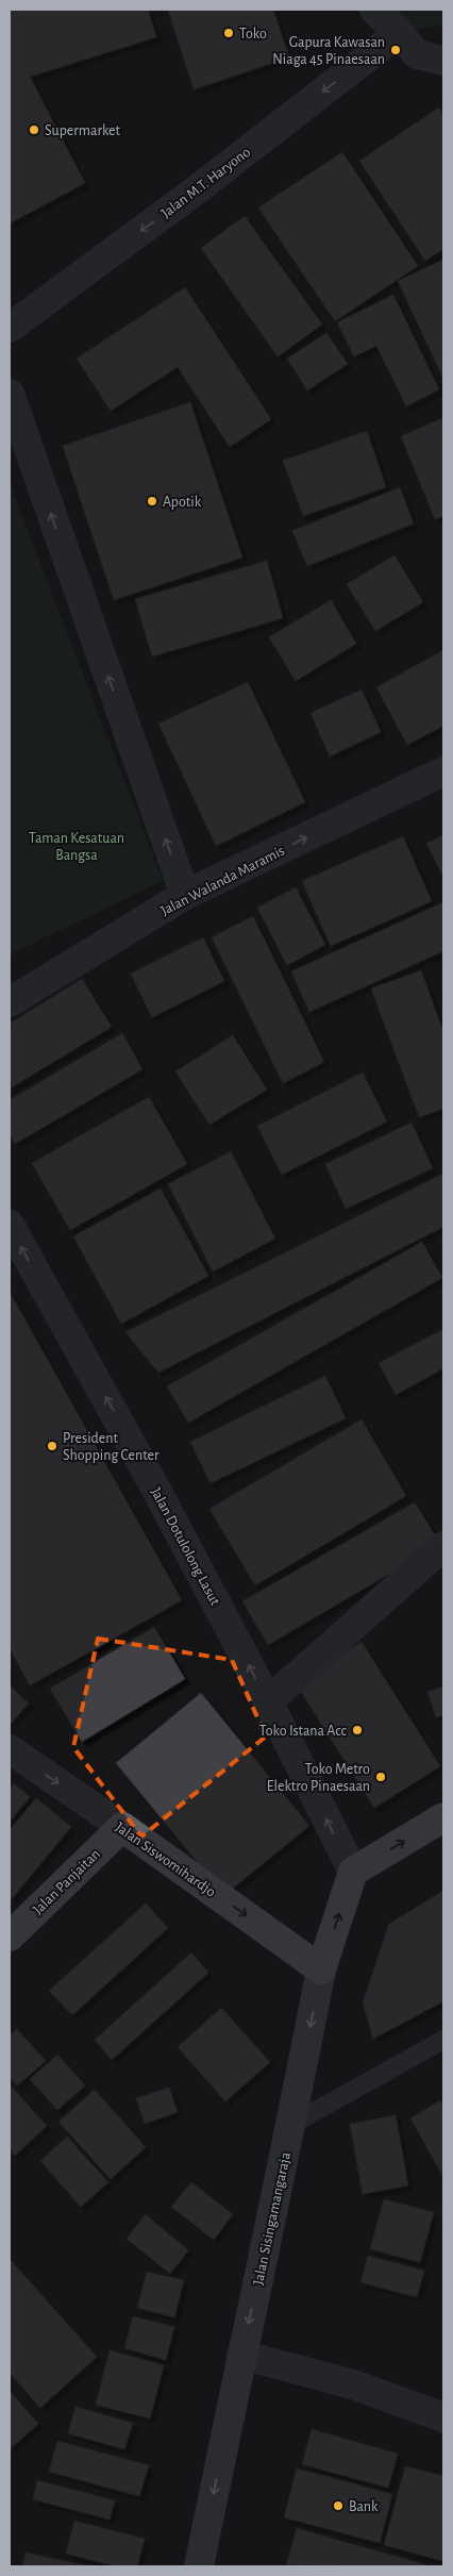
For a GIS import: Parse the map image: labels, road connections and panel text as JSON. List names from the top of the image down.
{
  "streets": {
    "highway": ["Jalan Siswomihardjo", "Jalan Panjaitan", "Jalan Sisingamangaraja"],
    "street": ["Jalan M.T. Haryono", "Jalan Walanda Maramis", "Jalan Dotulolong Lasut"]
  },
  "crossings": [
    ["Jalan Dotulolong Lasut", "Jalan Sisingamangaraja"],
    ["Jalan Siswomihardjo", "Jalan Panjaitan"],
    ["Jalan Siswomihardjo", "Jalan Sisingamangaraja"]
  ],
  "one_way": [
    "Jalan M.T. Haryono",
    "Jalan Walanda Maramis",
    "Jalan Dotulolong Lasut",
    "Jalan Siswomihardjo"
  ],
  "parks": ["Taman Kesatuan Bangsa"],
  "places": [
    "Toko",
    "Gapura Kawasan Niaga 45 Pinaesaan",
    "Supermarket",
    "Apotik",
    "President Shopping Center",
    "Toko Istana Acc",
    "Toko Metro Elektro Pinaesaan",
    "Bank"
  ]
}
